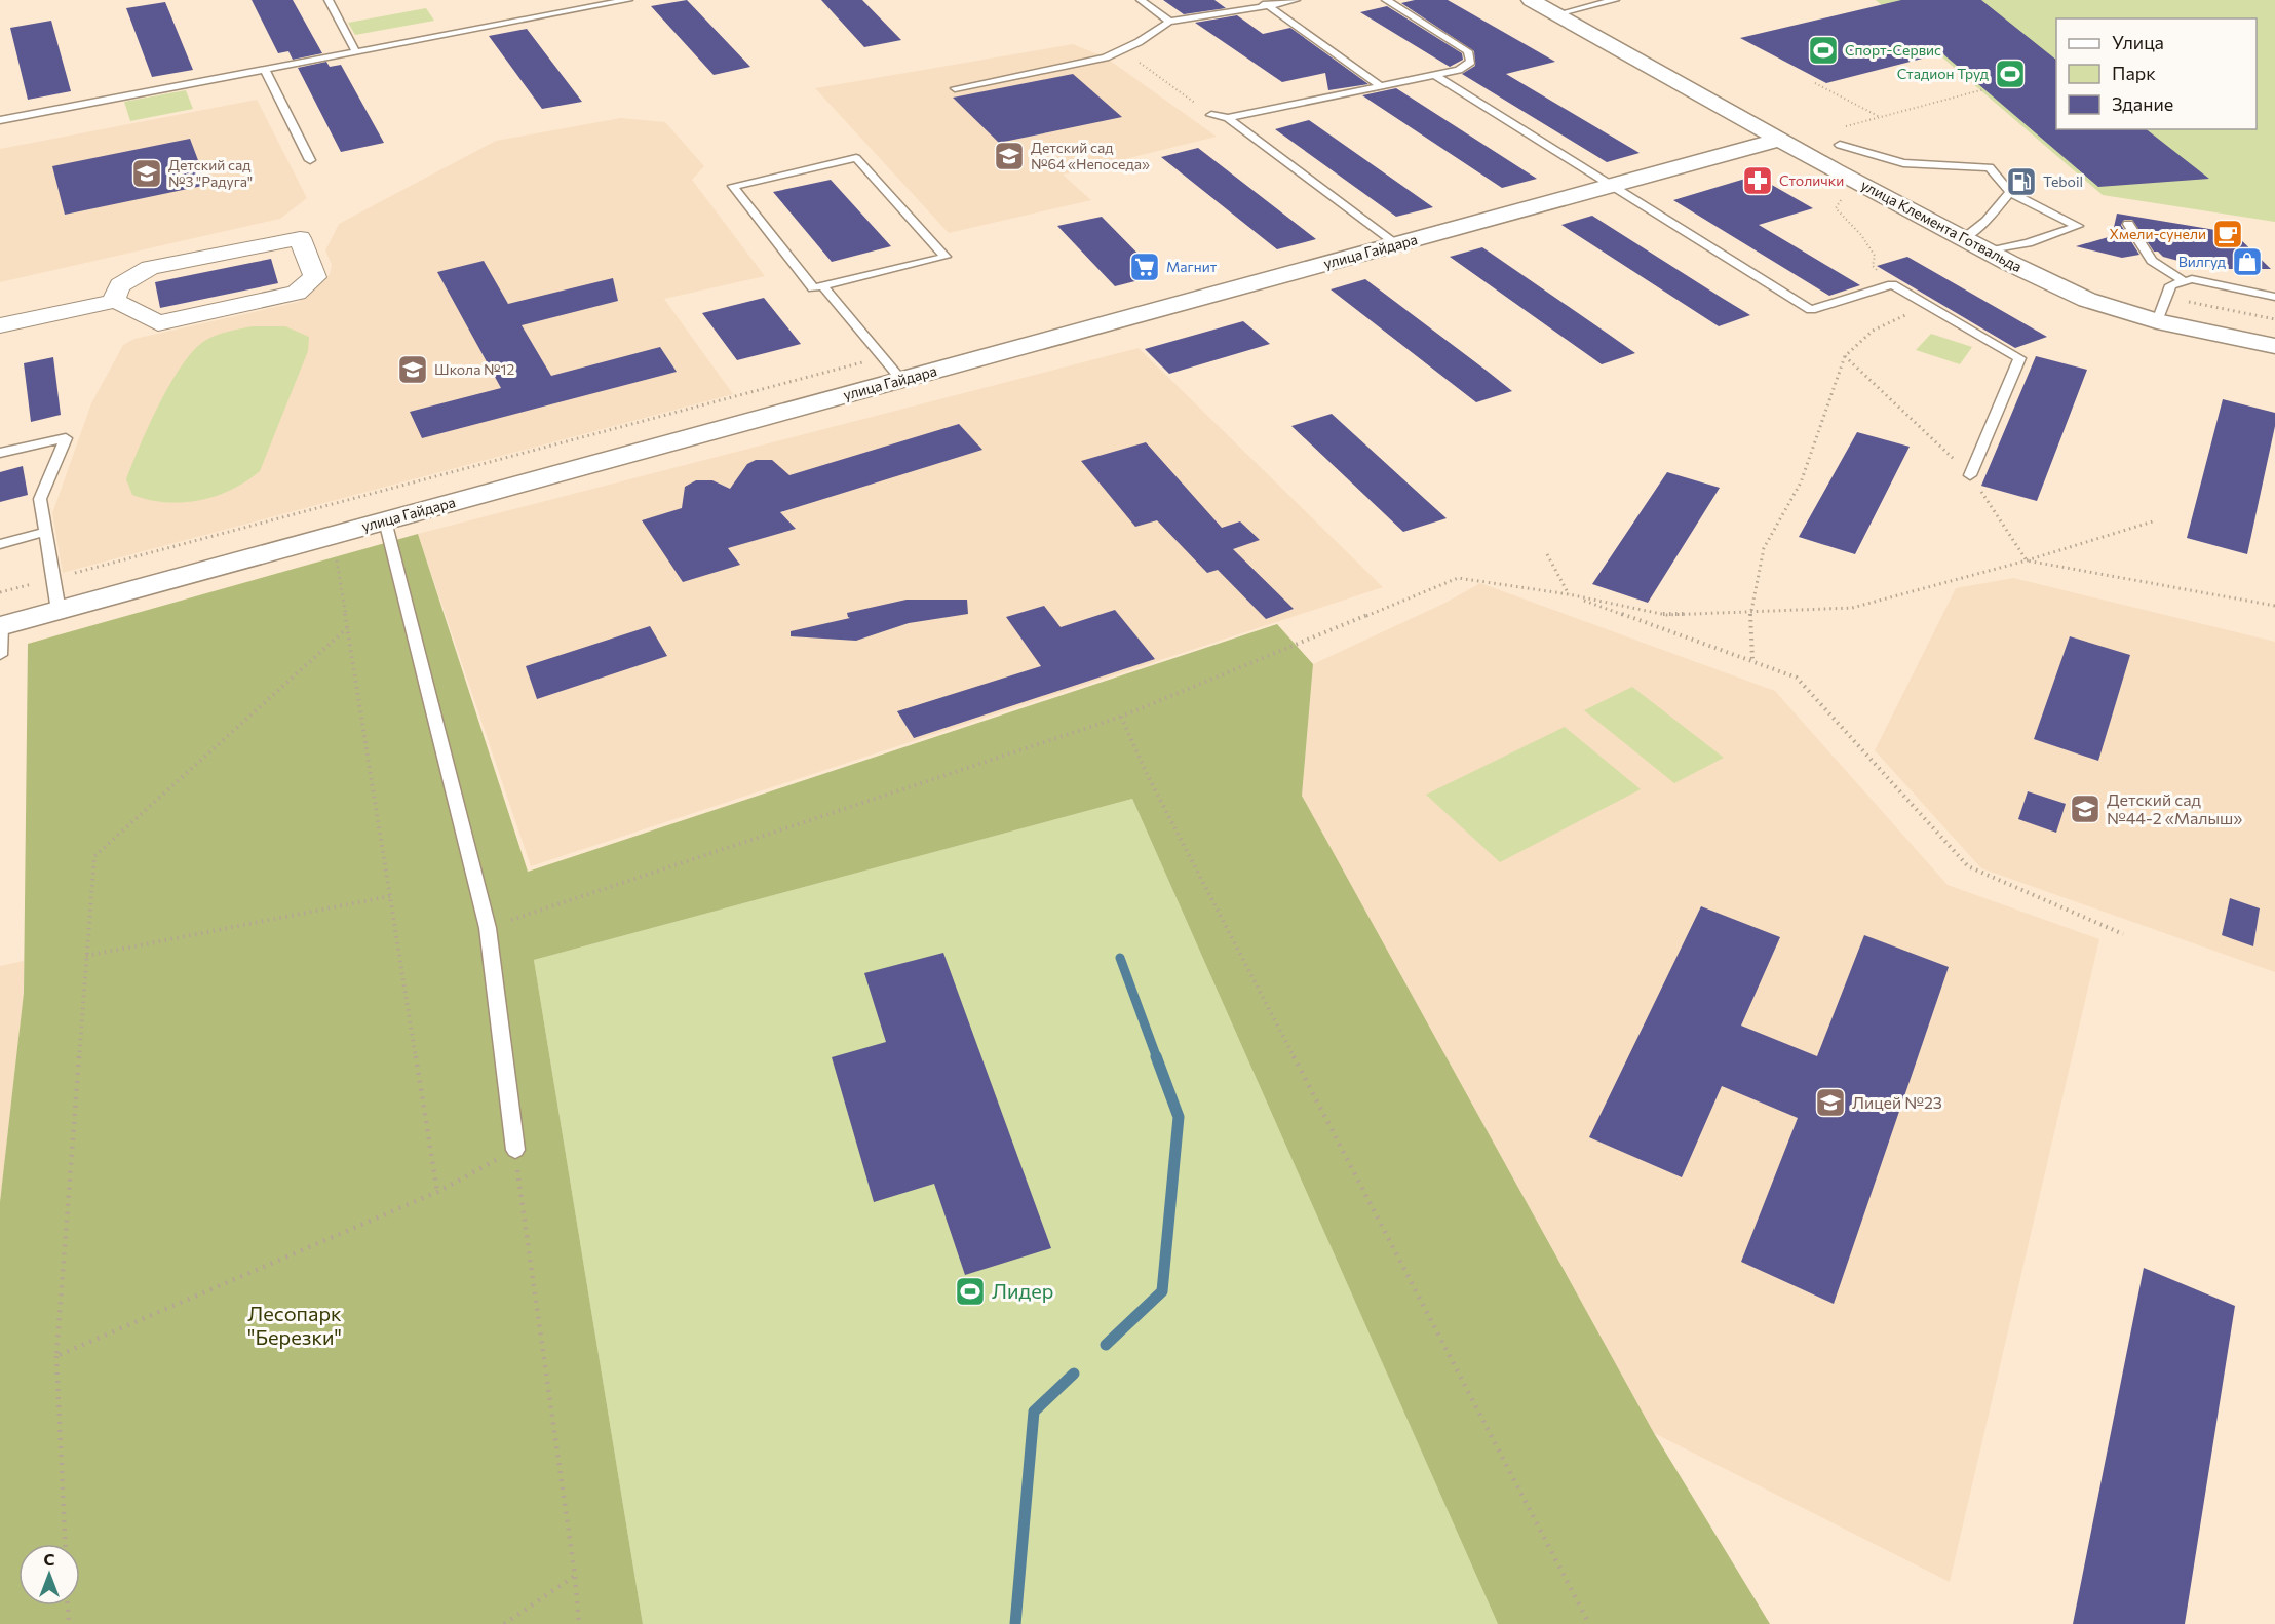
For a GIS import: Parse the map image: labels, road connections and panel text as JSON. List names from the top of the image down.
{
  "streets": {
    "street": ["улица Клемента Готвальда", "улица Гайдара"]
  },
  "crossings": [
    ["улица Клемента Готвальда", "улица Гайдара"]
  ],
  "parks": ["Лесопарк \"Березки\""],
  "places": {
    "sports": ["Спорт-Сервис", "Стадион Труд", "Лидер"],
    "school or university": [
      "Детский сад №64 «Непоседа»",
      "Детский сад №3 \"Радуга\"",
      "Школа №12",
      "Детский сад №44-2 «Малыш»",
      "Лицей №23"
    ],
    "pharmacy": ["Столички"],
    "fuel station": ["Teboil"],
    "cafe": ["Хмели-сунели"],
    "shop": ["Вилгуд"],
    "supermarket": ["Магнит"]
  },
  "legend": ["Улица", "Парк", "Здание"],
  "north": "top"
}
